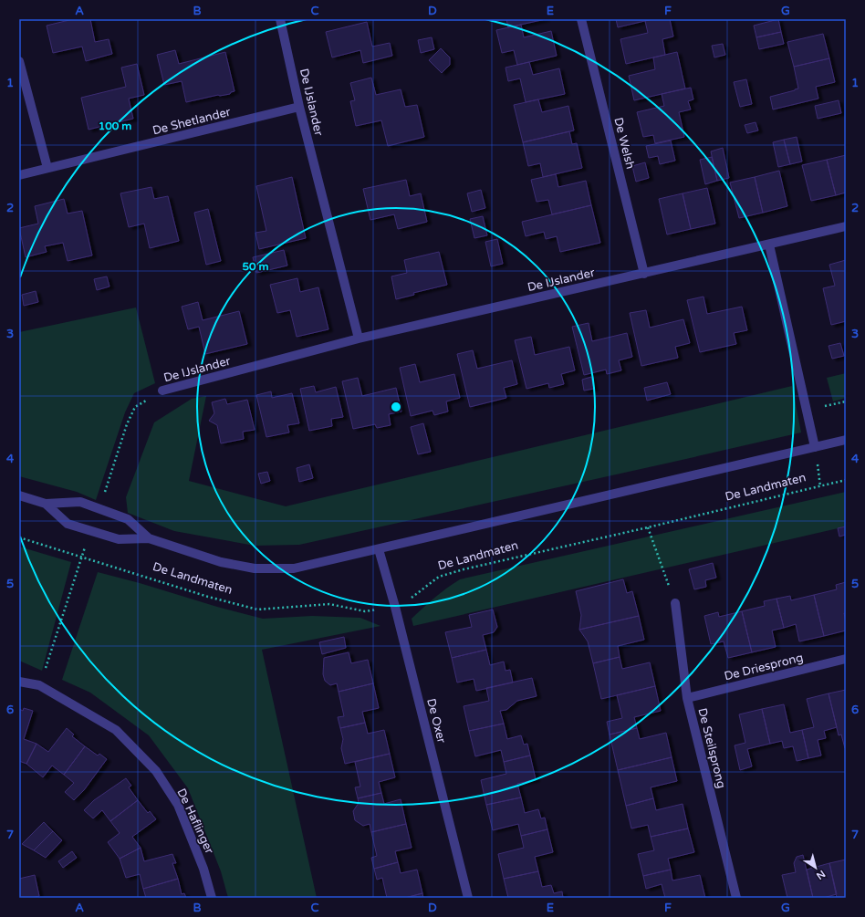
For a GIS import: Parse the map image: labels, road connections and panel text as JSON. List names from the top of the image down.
{
  "streets": {
    "street": [
      "De IJslander",
      "De Shetlander",
      "De Welsh",
      "De Landmaten",
      "De Driesprong",
      "De Oxer",
      "De Steilsprong",
      "De Haflinger"
    ]
  },
  "crossings": [
    ["De IJslander", "De Shetlander"],
    ["De IJslander", "De Welsh"],
    ["De IJslander", "De Landmaten"],
    ["De Landmaten", "De Oxer"],
    ["De Driesprong", "De Steilsprong"]
  ],
  "north": "bottom right",
  "grid": {
    "columns": [
      "A",
      "B",
      "C",
      "D",
      "E",
      "F",
      "G"
    ],
    "rows": [
      "1",
      "2",
      "3",
      "4",
      "5",
      "6",
      "7"
    ]
  },
  "rings": ["100 m", "50 m"]
}
